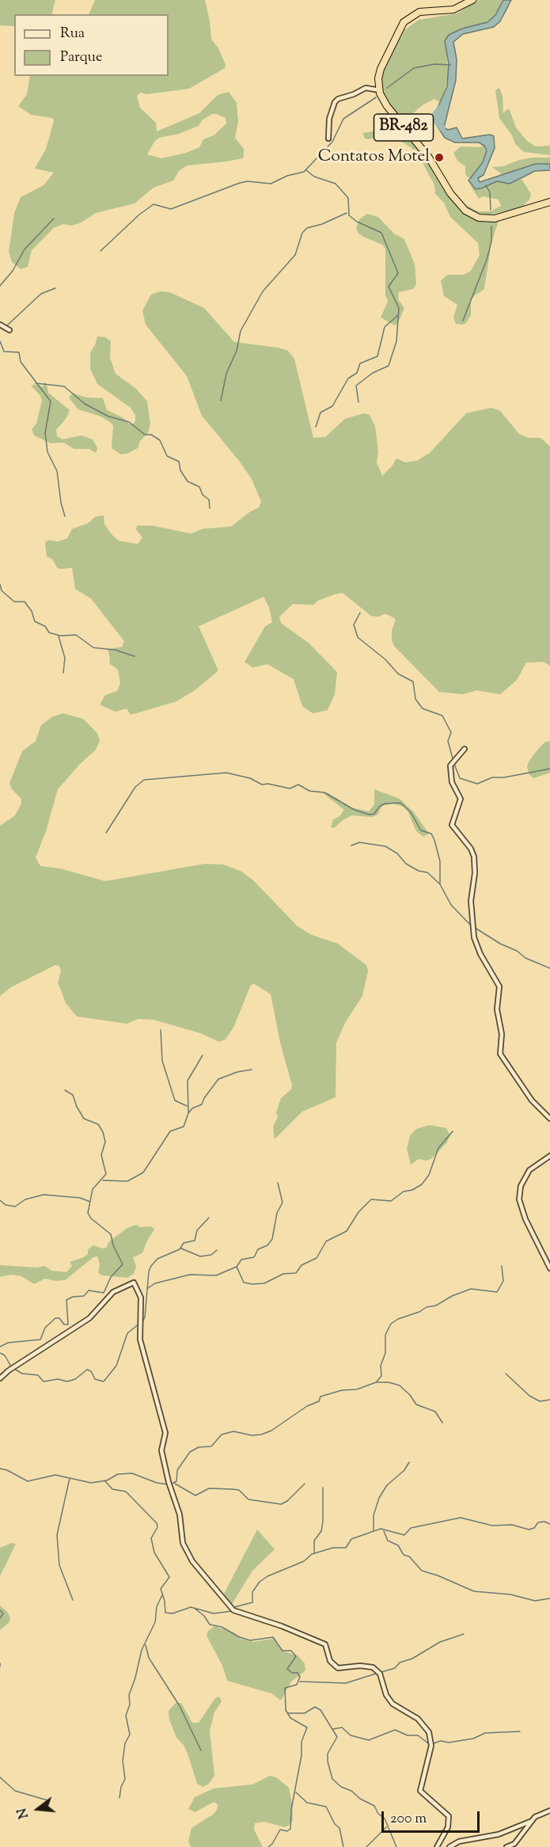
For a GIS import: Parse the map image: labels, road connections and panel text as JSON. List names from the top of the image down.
{
  "streets": {
    "highway": ["BR-482"]
  },
  "places": ["Contatos Motel"],
  "legend": ["Rua", "Parque"],
  "scale_bar": "200 m",
  "north": "left"
}
